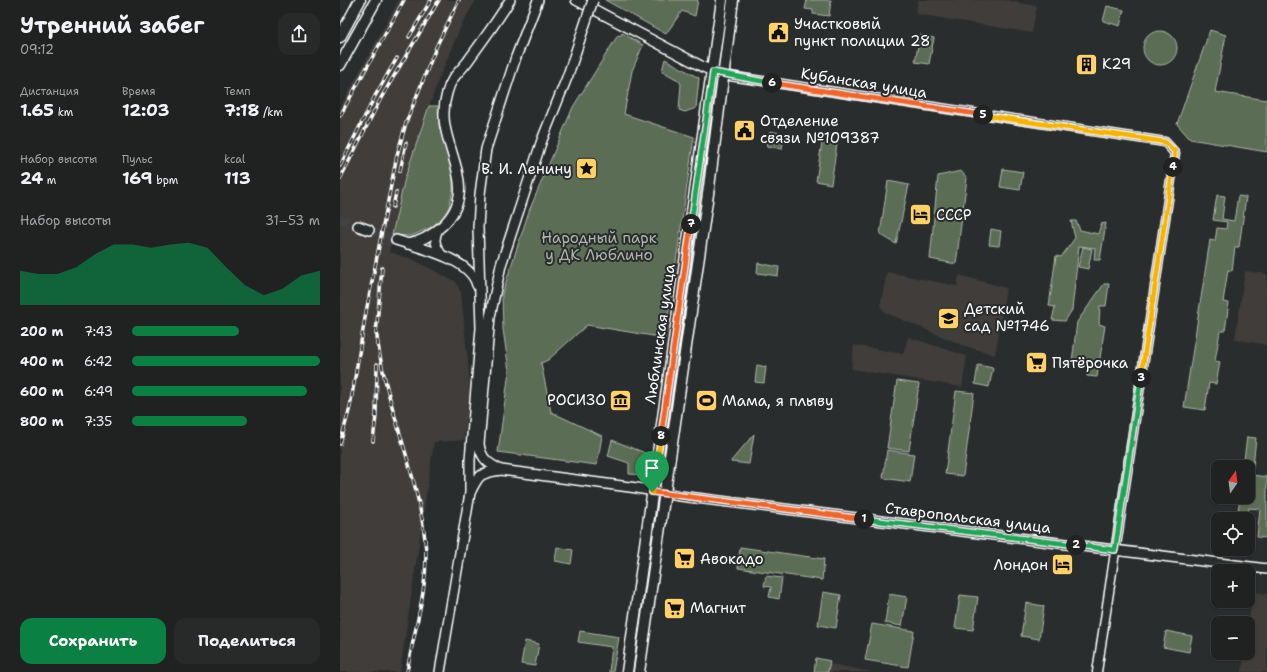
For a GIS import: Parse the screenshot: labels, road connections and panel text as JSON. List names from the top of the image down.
{
  "streets": {
    "main road": ["Кубанская улица", "Люблинская улица", "Ставропольская улица"]
  },
  "crossings": [
    ["Кубанская улица", "Люблинская улица"],
    ["Кубанская улица", "Ставропольская улица"],
    ["Люблинская улица", "Ставропольская улица"]
  ],
  "parks": ["Народный парк у ДК Люблино"],
  "places": {
    "public building": ["Участковый пункт полиции 28", "Отделение связи №109387"],
    "building": ["К29"],
    "place": ["В. И. Ленину"],
    "hotel": ["СССР", "Лондон"],
    "school or university": ["Детский сад №1746"],
    "supermarket": ["Пятёрочка", "Авокадо", "Магнит"],
    "museum": ["РОСИЗО"],
    "sports": ["Мама, я плыву"]
  },
  "north": "top",
  "page": {
    "heading": ["Утренний забег", "09:12"],
    "stats": [
      ["Дистанция", "1.65 km"],
      ["Время", "12:03"],
      ["Темп", "7:18 /km"],
      ["Набор высоты", "24 m"],
      ["Пульс", "169 bpm"],
      ["kcal", "113"]
    ],
    "pins": [
      "6",
      "5",
      "4",
      "7",
      "3",
      "8",
      "1",
      "2"
    ],
    "chart": ["Набор высоты", "31–53 m"],
    "list": [
      {
        "name": "200 m",
        "note": "7:43"
      },
      {
        "name": "400 m",
        "note": "6:42"
      },
      {
        "name": "600 m",
        "note": "6:49"
      },
      {
        "name": "800 m",
        "note": "7:35"
      }
    ],
    "map_buttons": ["+", "−"],
    "buttons": ["Сохранить", "Поделиться"]
  }
}
